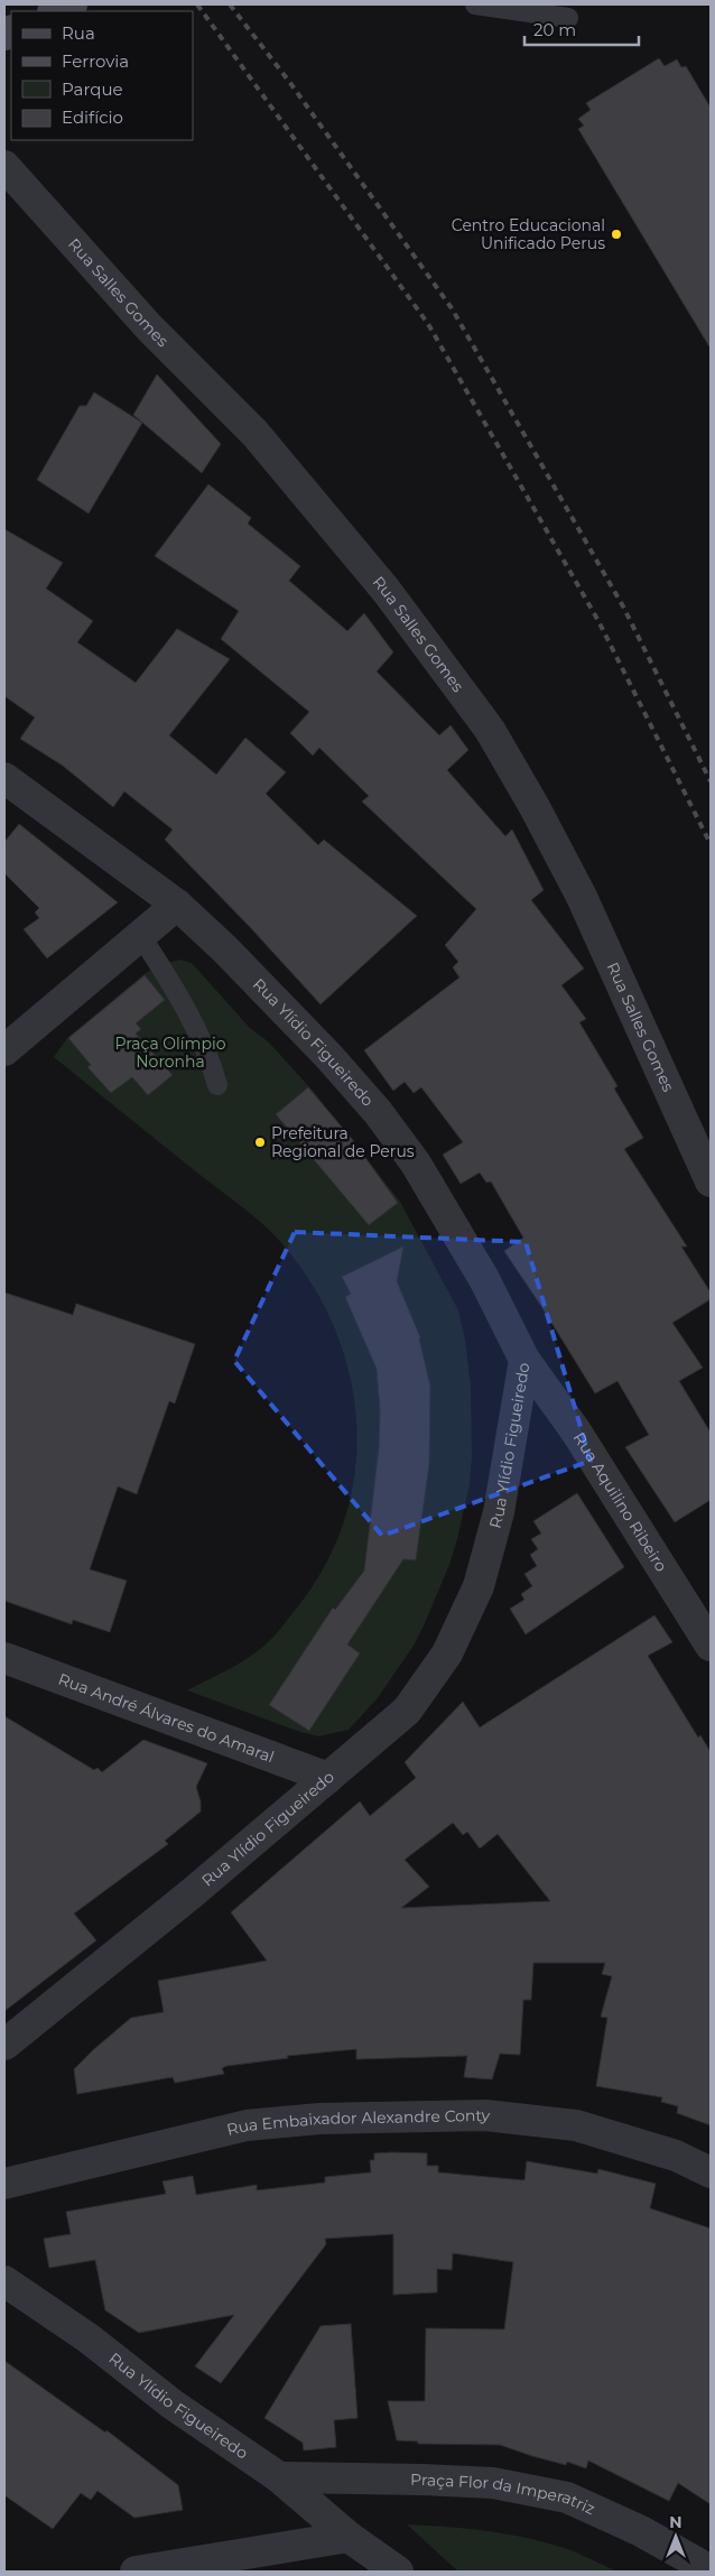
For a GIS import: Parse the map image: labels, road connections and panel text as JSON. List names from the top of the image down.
{
  "streets": {
    "street": [
      "Rua Salles Gomes",
      "Rua Ylídio Figueiredo",
      "Rua Aquilino Ribeiro",
      "Rua André Álvares do Amaral",
      "Rua Embaixador Alexandre Conty",
      "Praça Flor da Imperatriz"
    ]
  },
  "crossings": [
    ["Rua Ylídio Figueiredo", "Rua Aquilino Ribeiro"],
    ["Rua Ylídio Figueiredo", "Rua André Álvares do Amaral"],
    ["Rua Ylídio Figueiredo", "Praça Flor da Imperatriz"]
  ],
  "parks": ["Praça Olímpio Noronha"],
  "places": ["Centro Educacional Unificado Perus", "Prefeitura Regional de Perus"],
  "legend": [
    "Rua",
    "Ferrovia",
    "Parque",
    "Edifício"
  ],
  "scale_bar": "20 m",
  "north": "top"
}
